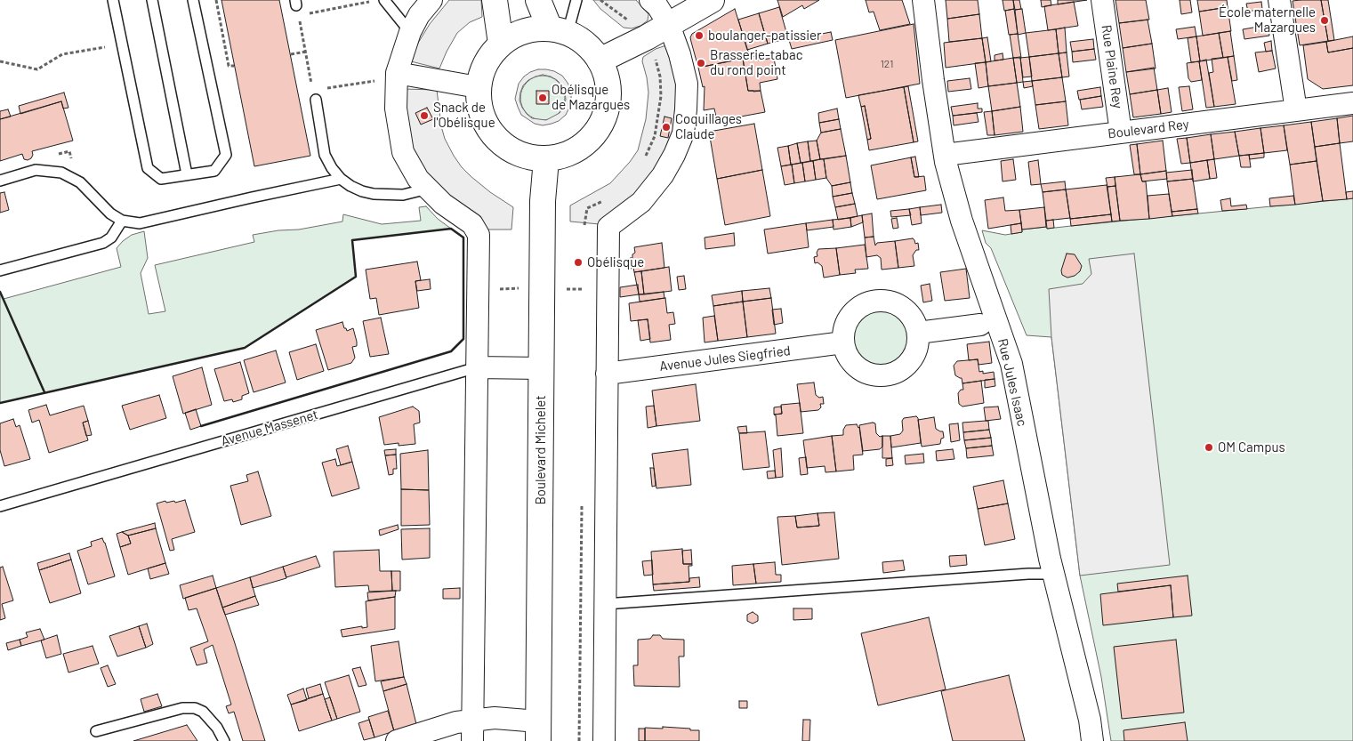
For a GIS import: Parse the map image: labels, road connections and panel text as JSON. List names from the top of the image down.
{
  "streets": {
    "main road": ["Boulevard Michelet"],
    "street": [
      "Rue Plaine Rey",
      "Boulevard Rey",
      "Avenue Jules Siegfried",
      "Rue Jules Isaac",
      "Avenue Massenet"
    ]
  },
  "crossings": [
    ["Rue Plaine Rey", "Boulevard Rey"],
    ["Boulevard Rey", "Rue Jules Isaac"],
    ["Avenue Massenet", "Boulevard Michelet"]
  ],
  "places": [
    "École maternelle Mazargues",
    "boulanger-patissier",
    "Brasserie-tabac du rond point",
    "Obélisque de Mazargues",
    "Snack de l'Obélisque",
    "Coquillages Claude",
    "Obélisque",
    "OM Campus"
  ],
  "house_numbers": ["121"]
}
